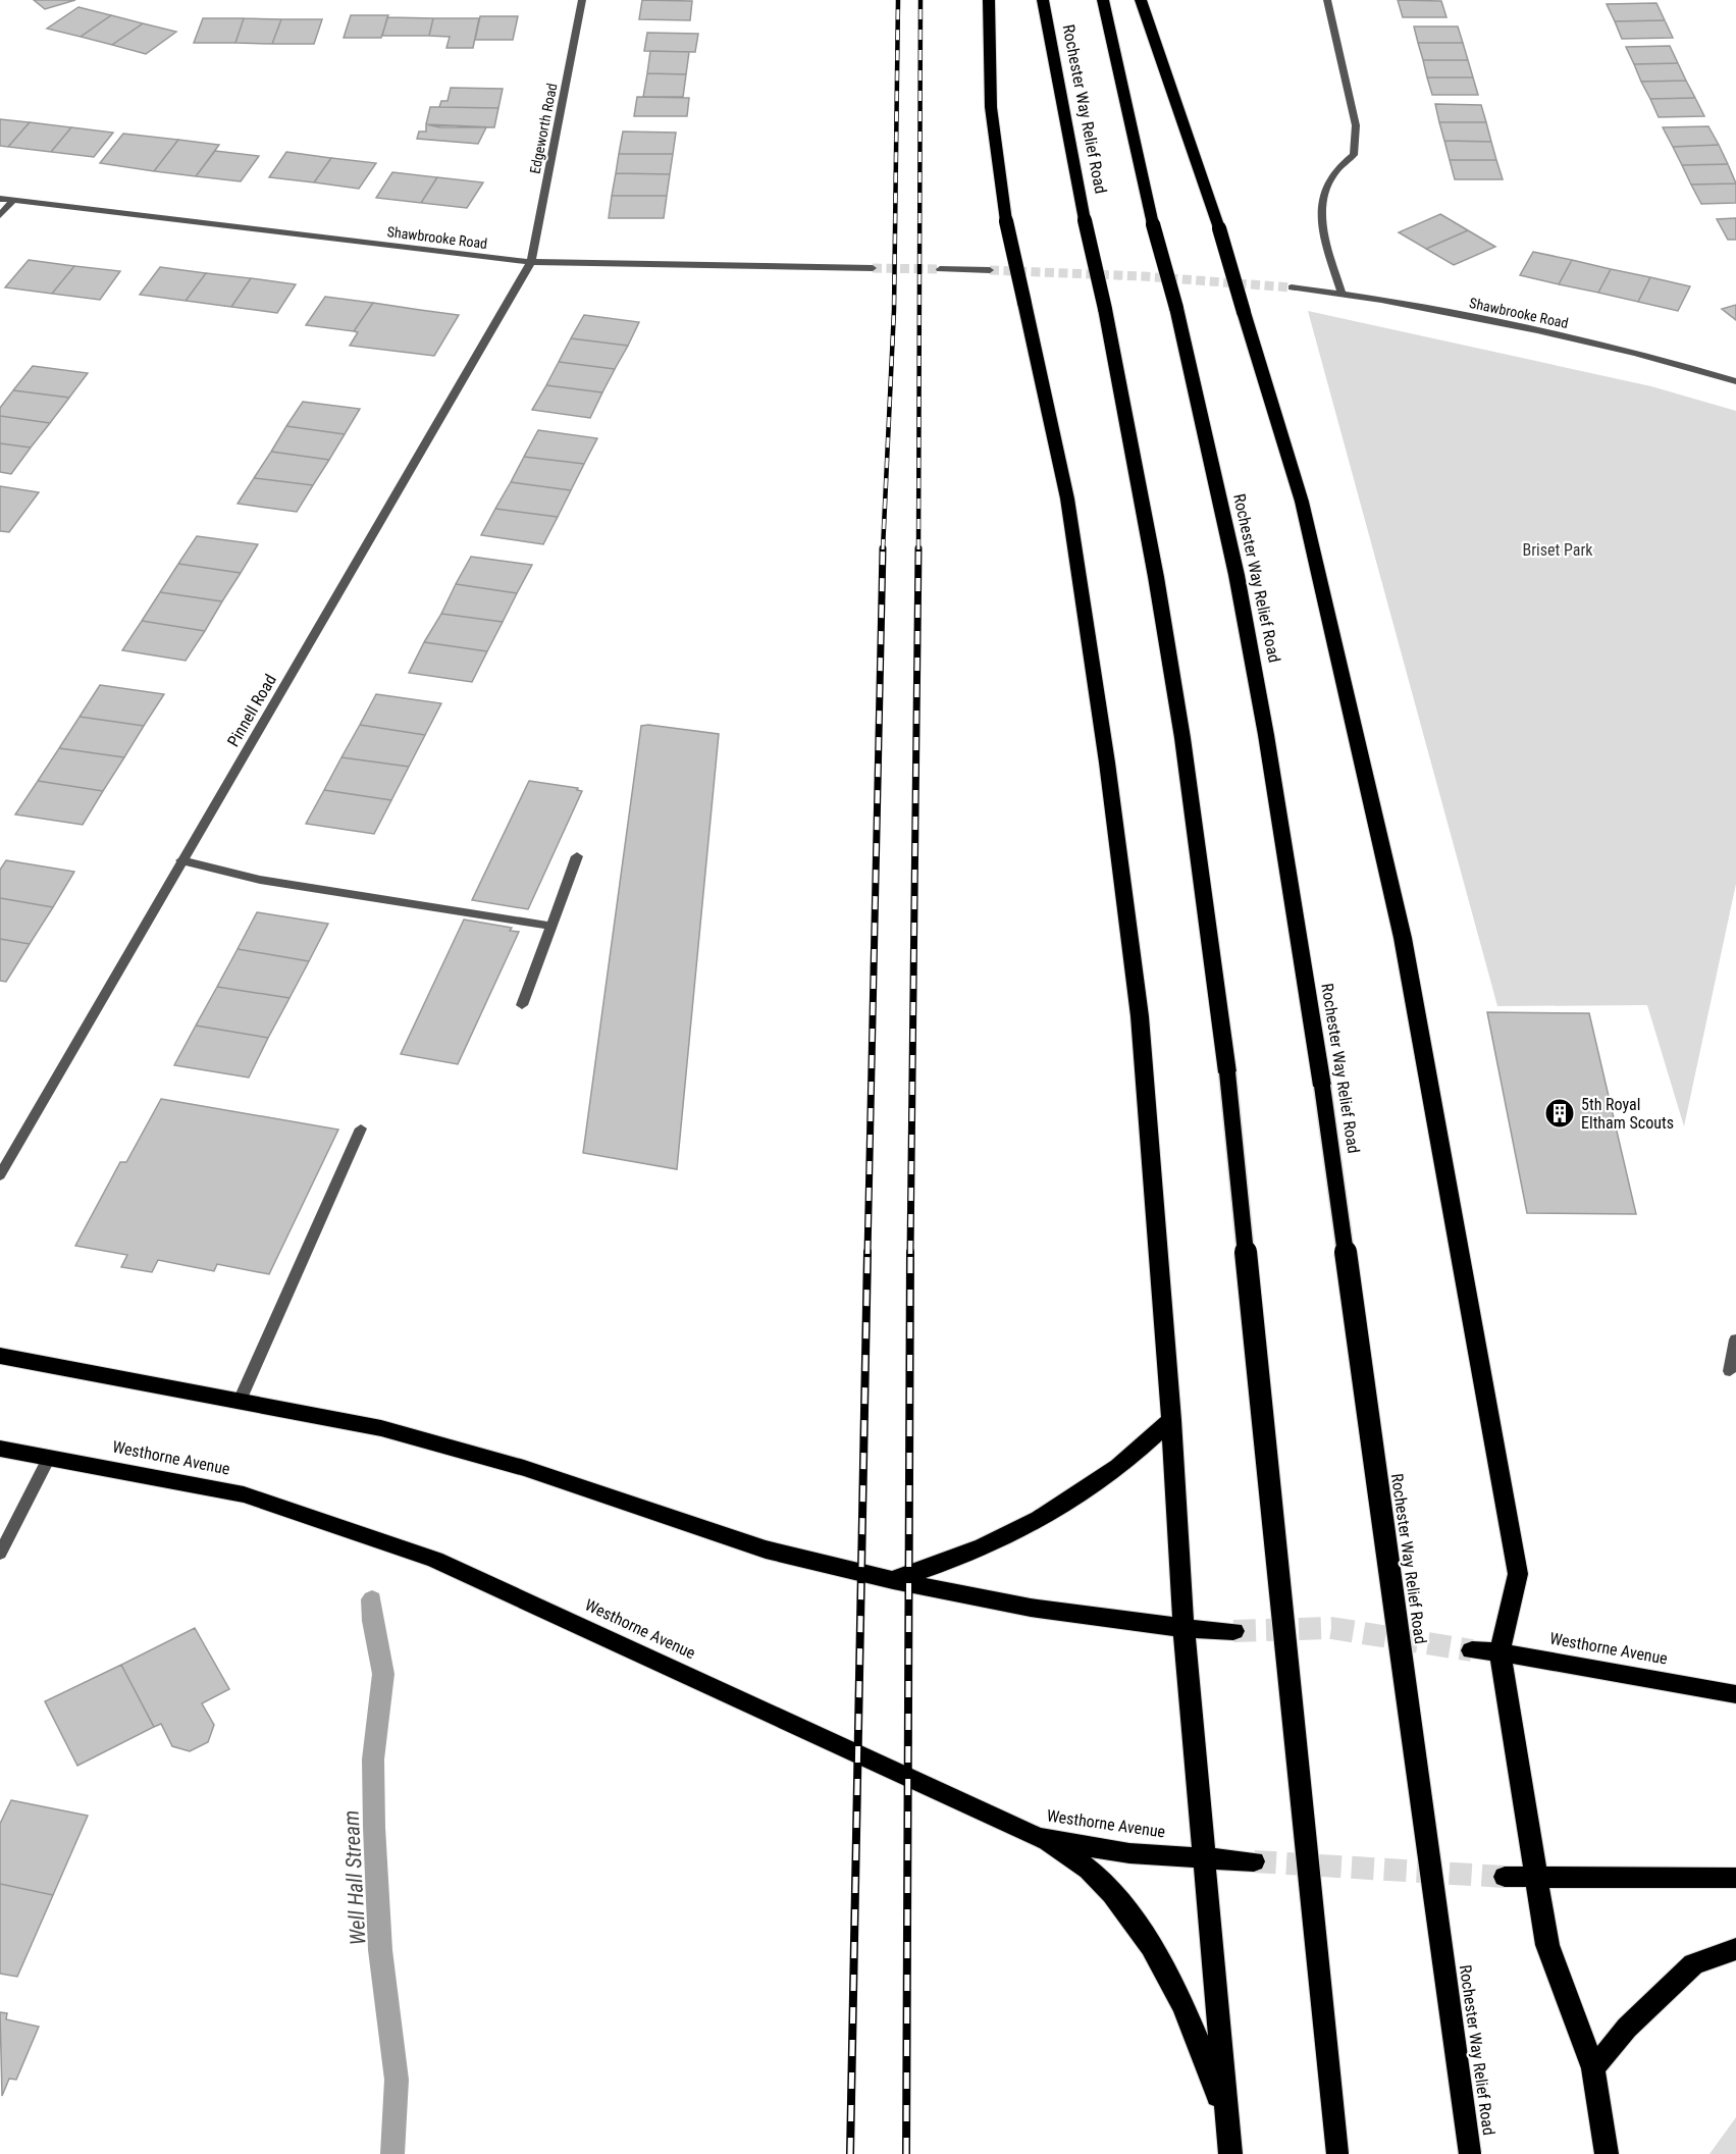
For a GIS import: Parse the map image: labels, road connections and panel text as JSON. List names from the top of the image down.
{
  "streets": {
    "highway": ["Rochester Way Relief Road", "Westhorne Avenue"],
    "street": ["Edgeworth Road", "Shawbrooke Road", "Pinnell Road"]
  },
  "crossings": [
    ["Edgeworth Road", "Shawbrooke Road"],
    ["Edgeworth Road", "Pinnell Road"],
    ["Shawbrooke Road", "Pinnell Road"]
  ],
  "water": ["Well Hall Stream"],
  "parks": ["Briset Park"],
  "places": {
    "building": ["5th Royal Eltham Scouts"]
  }
}
